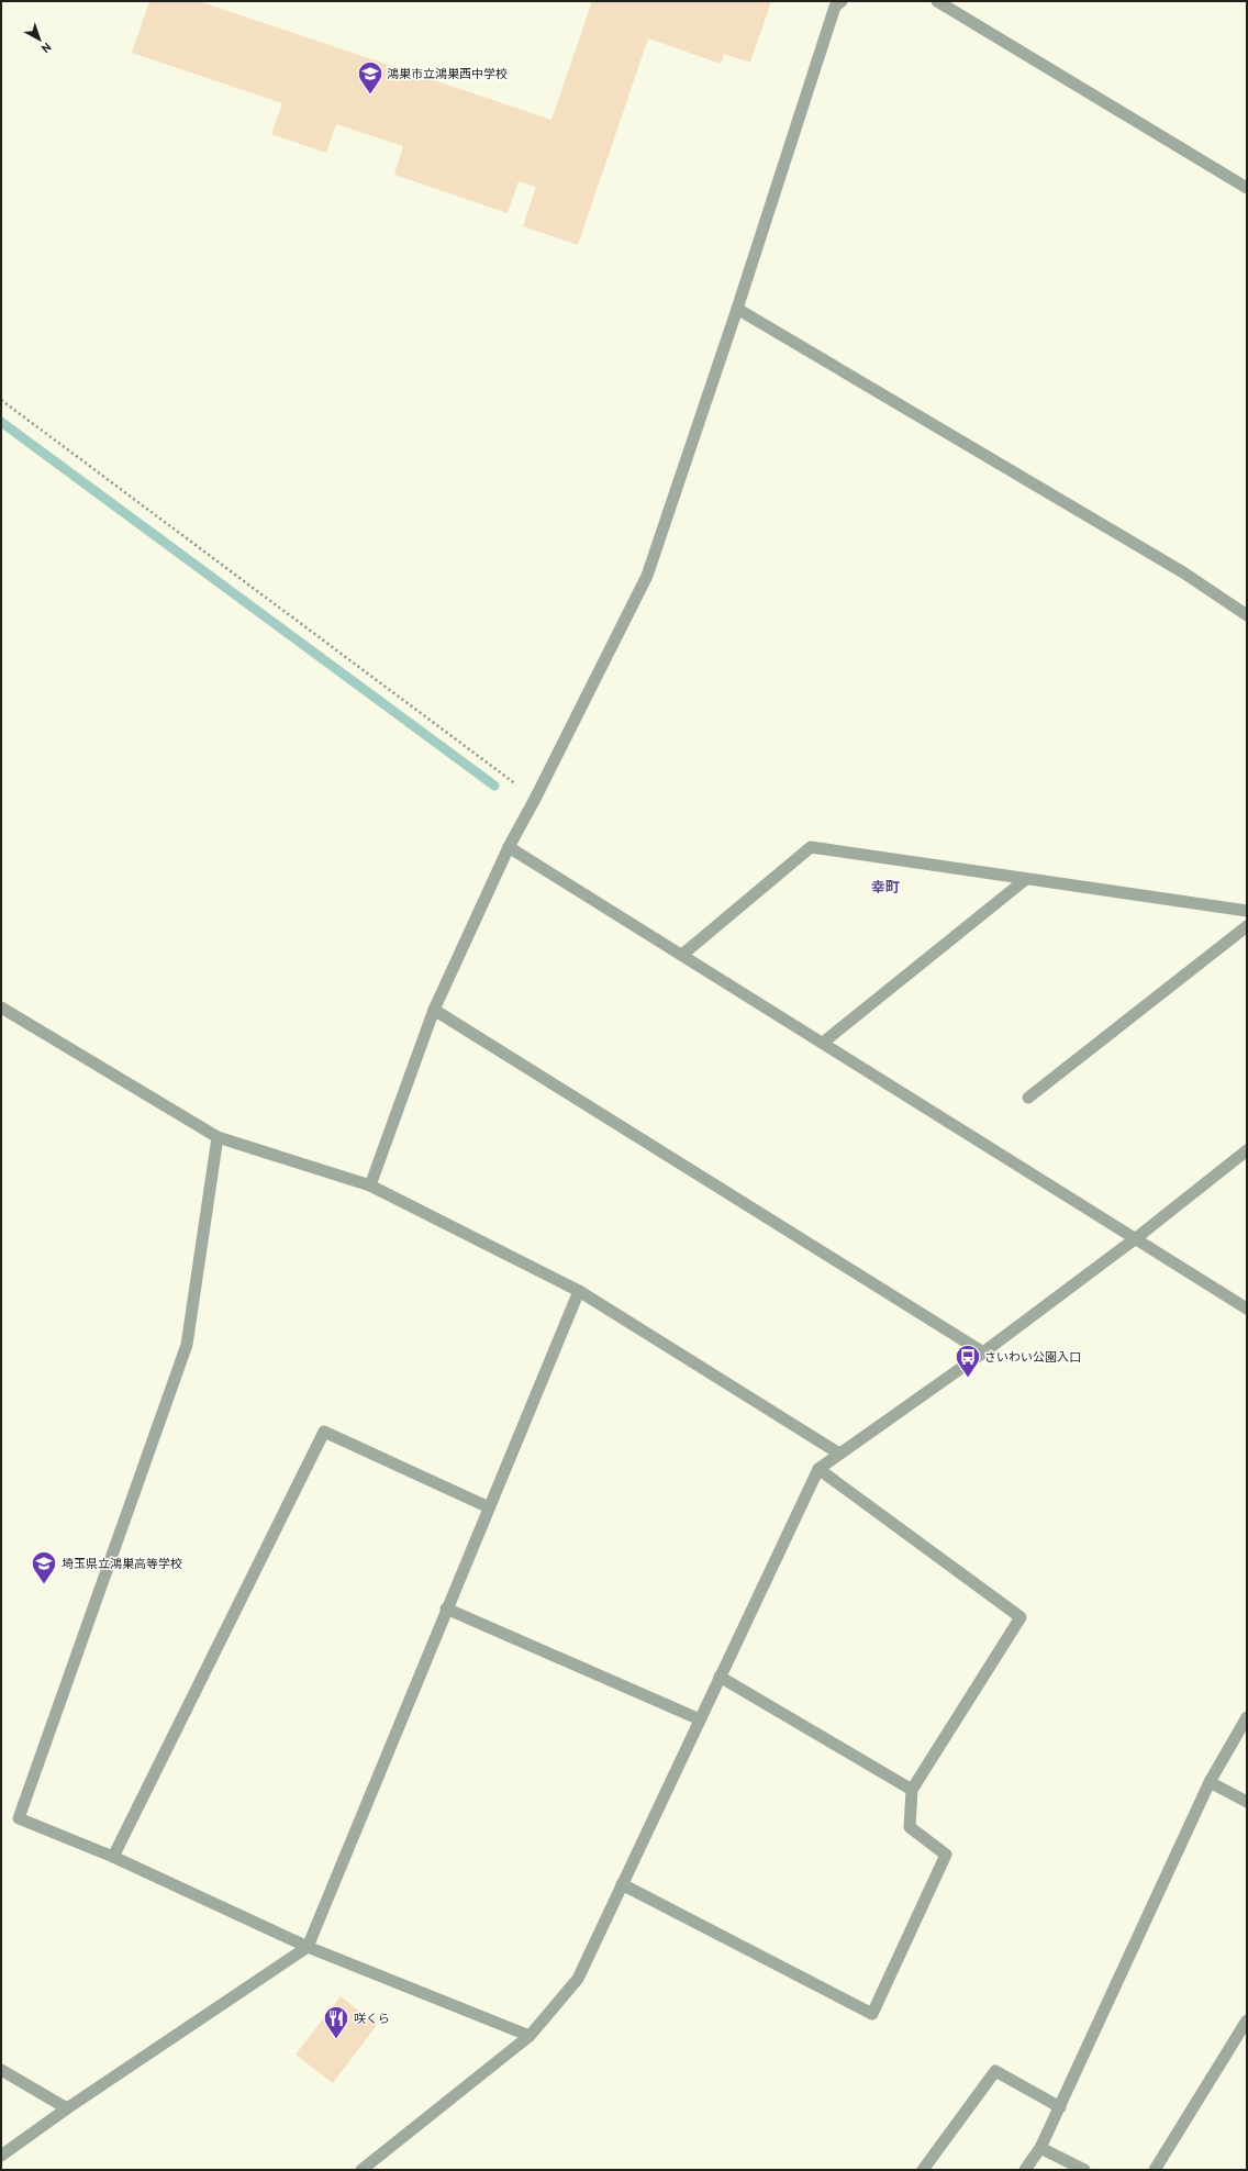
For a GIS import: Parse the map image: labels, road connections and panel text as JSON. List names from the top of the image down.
{
  "districts": ["幸町"],
  "places": {
    "school or university": ["鴻巣市立鴻巣西中学校", "埼玉県立鴻巣高等学校"],
    "bus stop": ["さいわい公園入口"],
    "restaurant": ["咲くら"]
  },
  "north": "bottom right"
}
